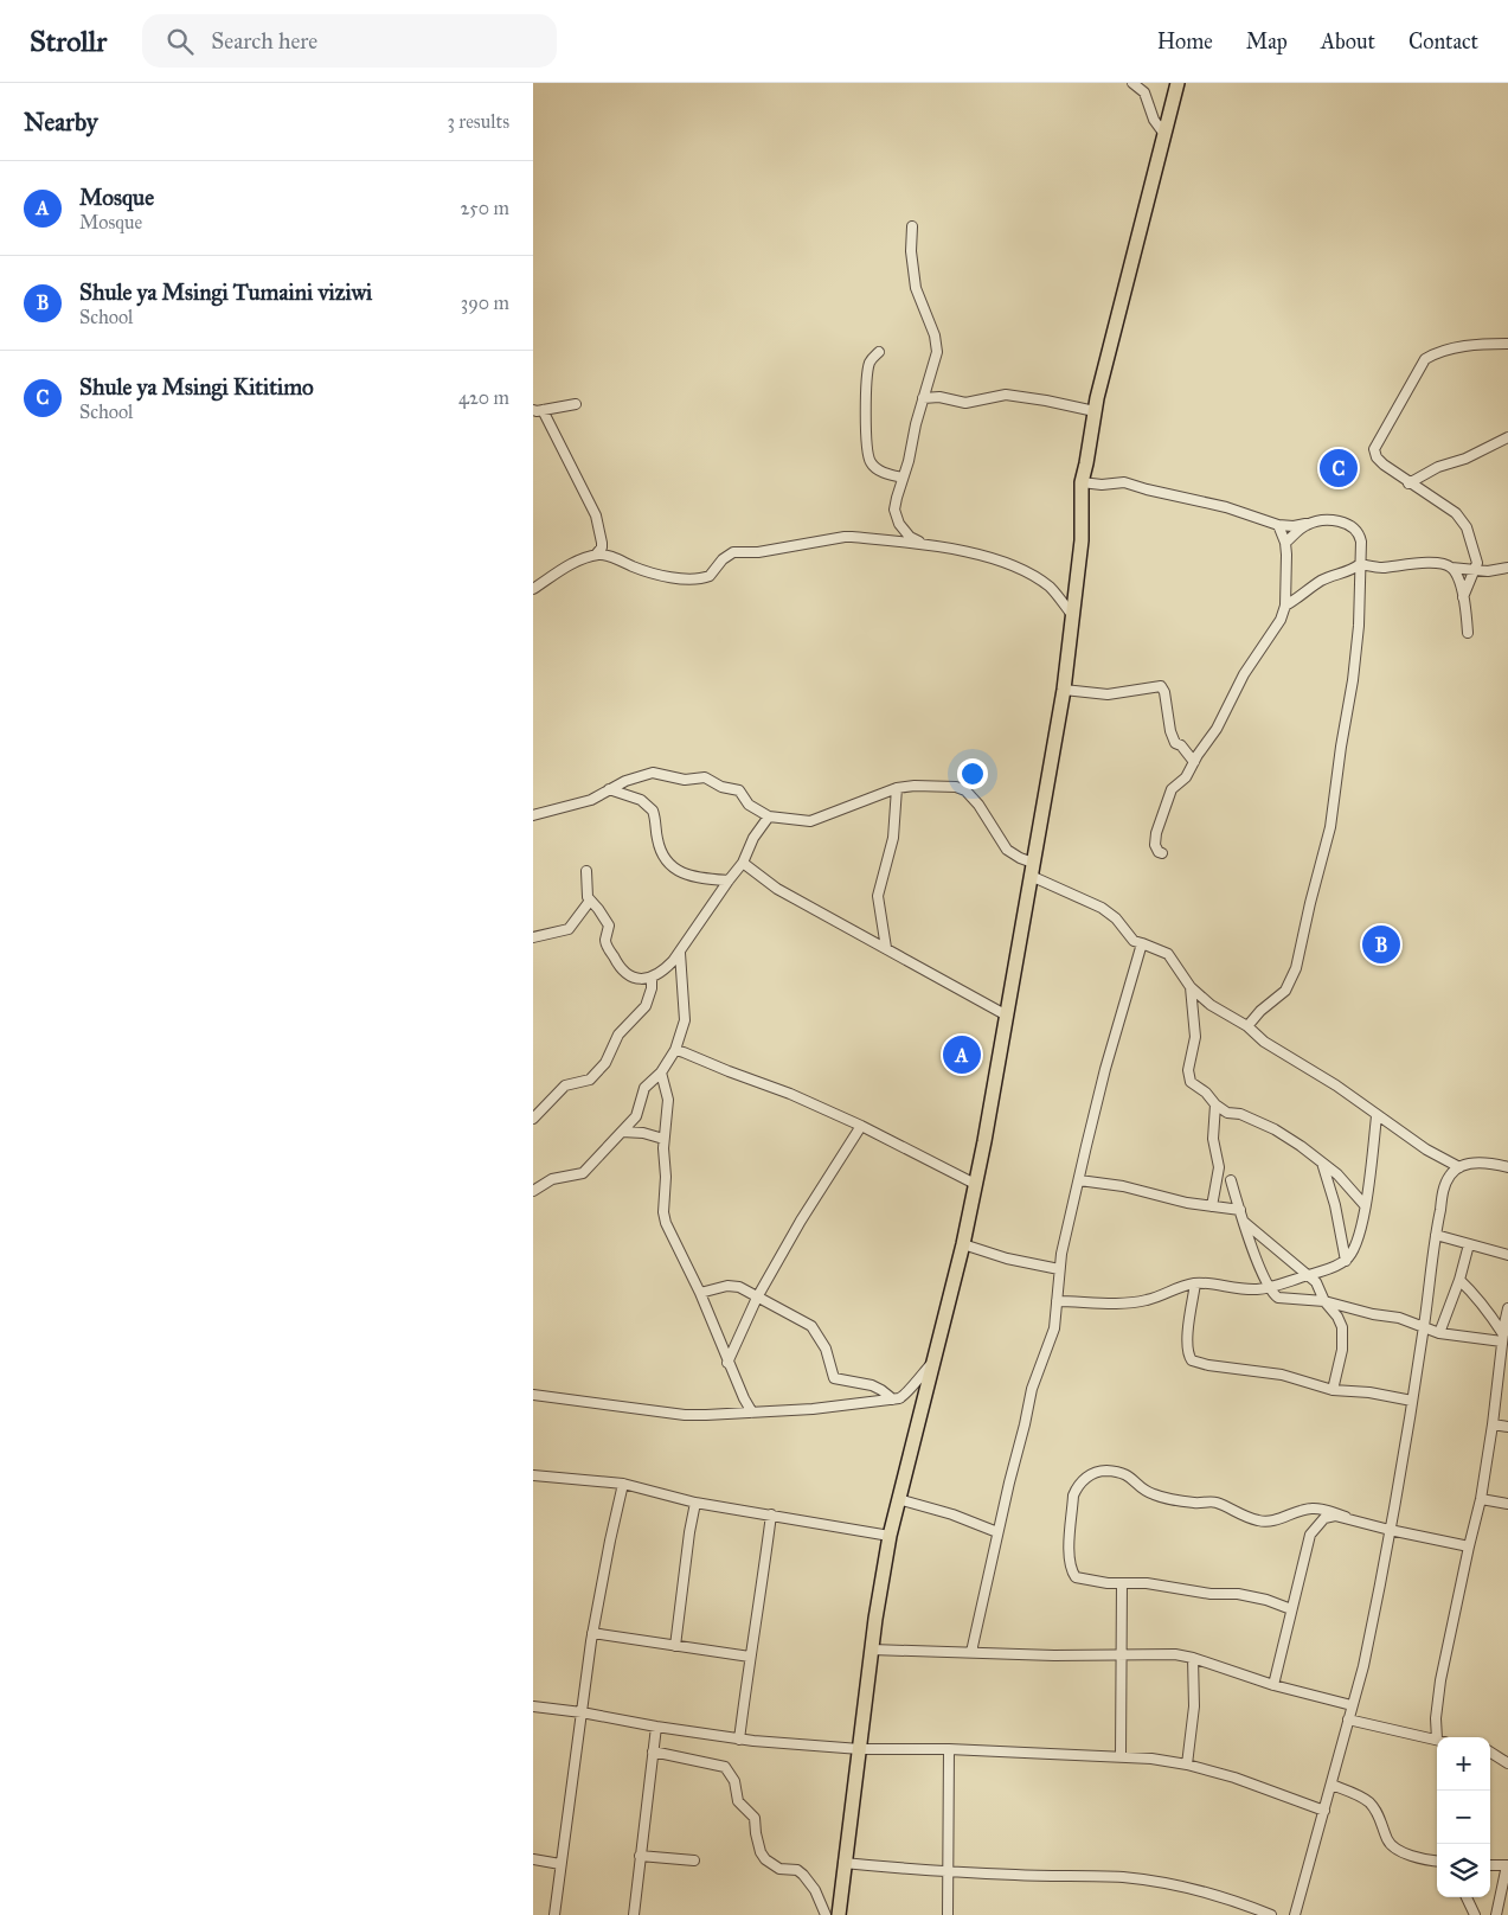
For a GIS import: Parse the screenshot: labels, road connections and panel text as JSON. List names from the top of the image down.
{
  "page": {
    "header": "Strollr",
    "search": "Search here",
    "nav": [
      "Home",
      "Map",
      "About",
      "Contact"
    ],
    "heading": ["Nearby", "3 results"],
    "list": [
      {
        "mark": "A",
        "name": "Mosque",
        "note": "Mosque",
        "value": "250 m"
      },
      {
        "mark": "B",
        "name": "Shule ya Msingi Tumaini viziwi",
        "note": "School",
        "value": "390 m"
      },
      {
        "mark": "C",
        "name": "Shule ya Msingi Kititimo",
        "note": "School",
        "value": "420 m"
      }
    ],
    "pins": ["C", "B", "A"],
    "map_buttons": ["+", "−"]
  }
}
